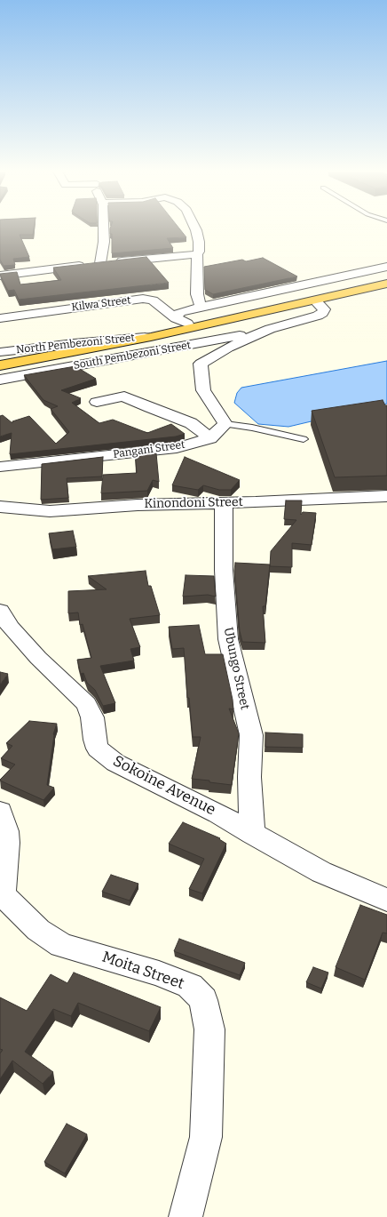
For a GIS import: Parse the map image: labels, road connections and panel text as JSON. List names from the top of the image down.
{
  "streets": {
    "street": [
      "Kilwa Street",
      "North Pembezoni Street",
      "South Pembezoni Street",
      "Pangani Street",
      "Kinondoni Street",
      "Ubungo Street",
      "Sokoine Avenue",
      "Moita Street"
    ]
  },
  "crossings": [
    ["Kinondoni Street", "Ubungo Street"],
    ["Ubungo Street", "Sokoine Avenue"]
  ]
}
